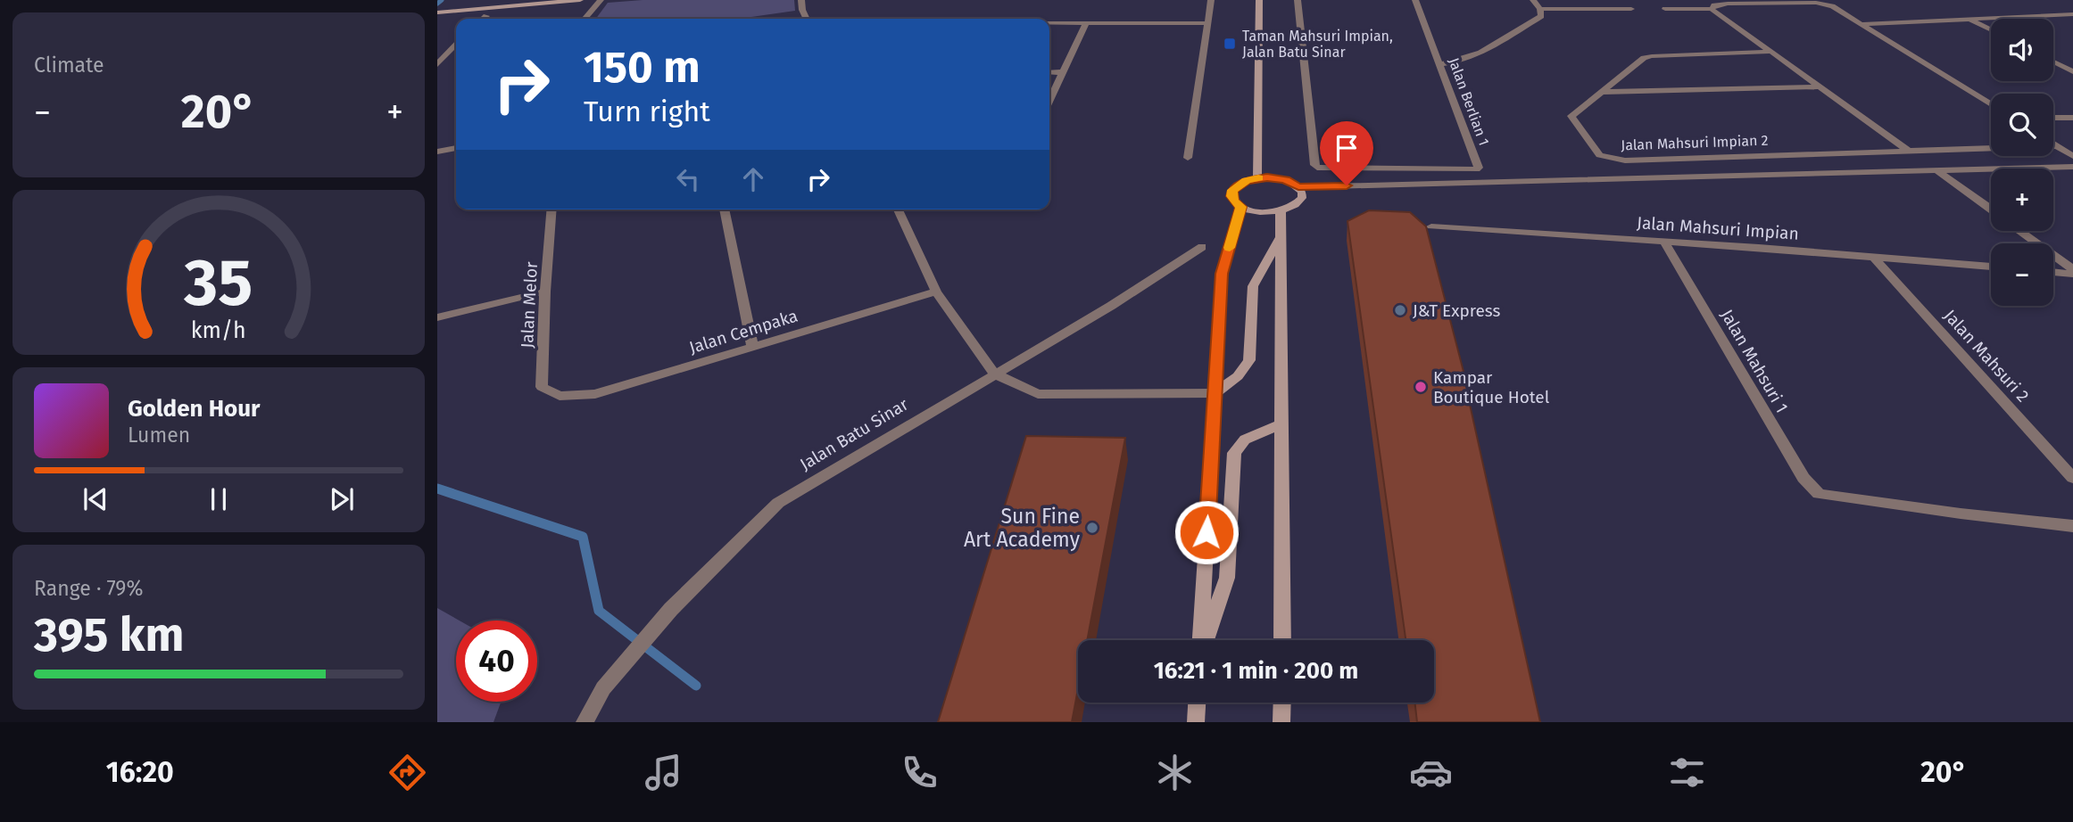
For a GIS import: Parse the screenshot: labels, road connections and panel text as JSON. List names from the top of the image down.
{
  "streets": {
    "street": [
      "Jalan Berlian 1",
      "Jalan Mahsuri Impian 2",
      "Jalan Mahsuri Impian",
      "Jalan Melor",
      "Jalan Cempaka",
      "Jalan Mahsuri 2",
      "Jalan Mahsuri 1",
      "Jalan Batu Sinar"
    ]
  },
  "crossings": [
    ["Jalan Mahsuri Impian", "Jalan Mahsuri 2"],
    ["Jalan Mahsuri Impian", "Jalan Mahsuri 1"],
    ["Jalan Melor", "Jalan Cempaka"]
  ],
  "places": {
    "transit": ["Taman Mahsuri Impian, Jalan Batu Sinar"],
    "other": ["J&T Express", "Kampar Boutique Hotel", "Sun Fine Art Academy"]
  },
  "page": {
    "tile": [
      "Climate",
      ["Range · 79%", "395 km"]
    ],
    "map_buttons": ["+", "−"],
    "turn": ["150 m", "Turn right"],
    "heat": ["−", "20°", "+"],
    "song": ["Golden Hour", "Lumen"],
    "limit": "40",
    "trip": "16:21 · 1 min · 200 m",
    "tabs": ["16:20", "20°"],
    "gauge": ["35", "km/h"]
  }
}
